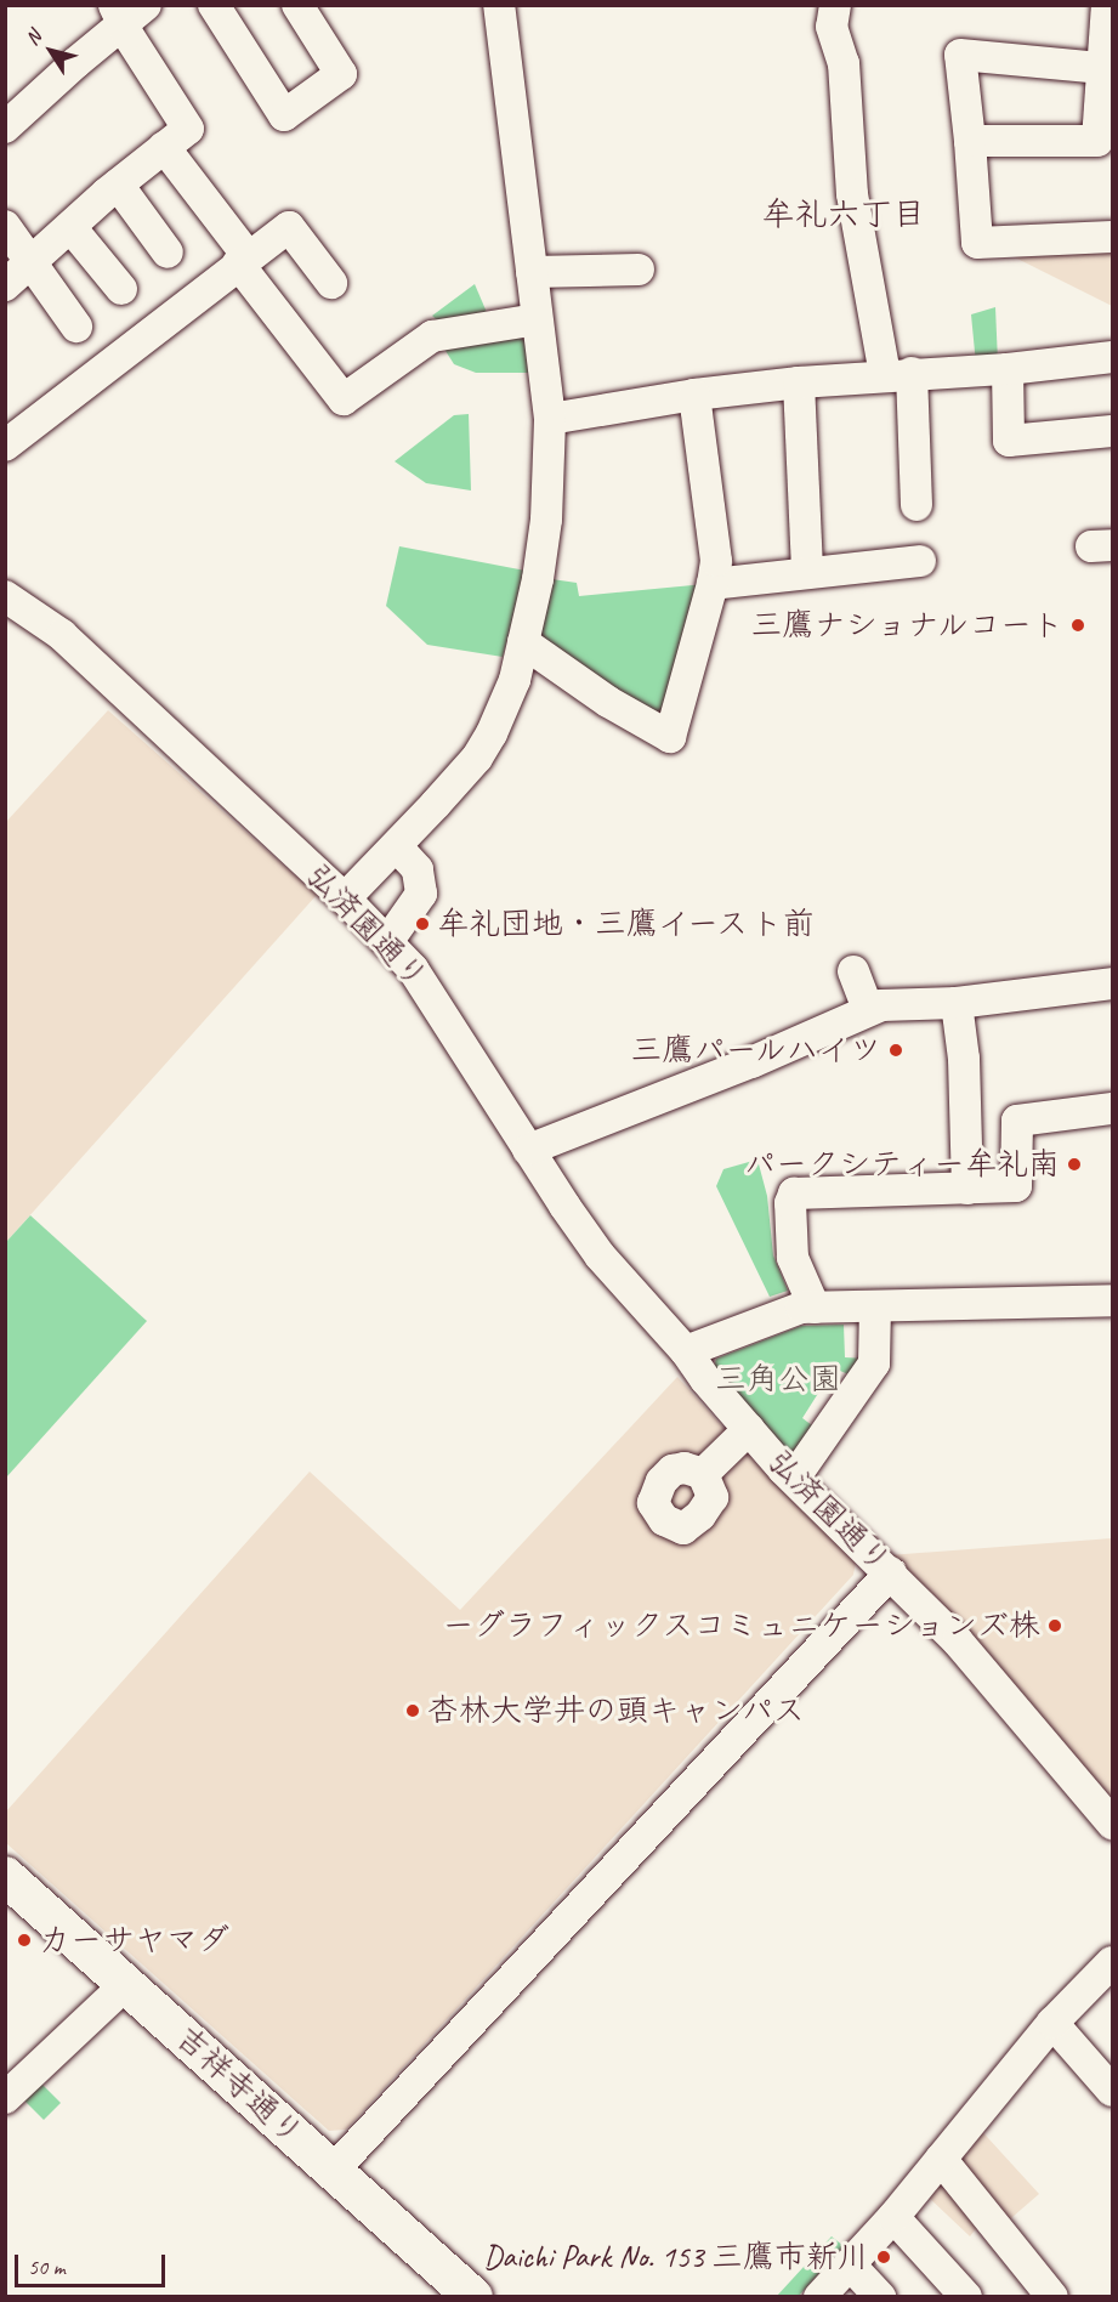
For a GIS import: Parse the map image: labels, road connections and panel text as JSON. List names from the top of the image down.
{
  "streets": {
    "main road": ["吉祥寺通り"],
    "street": ["弘済園通り"]
  },
  "districts": ["牟礼六丁目"],
  "parks": ["三角公園"],
  "places": [
    "三鷹ナショナルコート",
    "牟礼団地・三鷹イースト前",
    "三鷹パールハイツ",
    "パークシティー牟礼南",
    "ーグラフィックスコミュニケーションズ株",
    "杏林大学井の頭キャンパス",
    "カーサヤマダ",
    "Daichi Park No. 153 三鷹市新川"
  ],
  "scale_bar": "50 m",
  "north": "top left"
}
